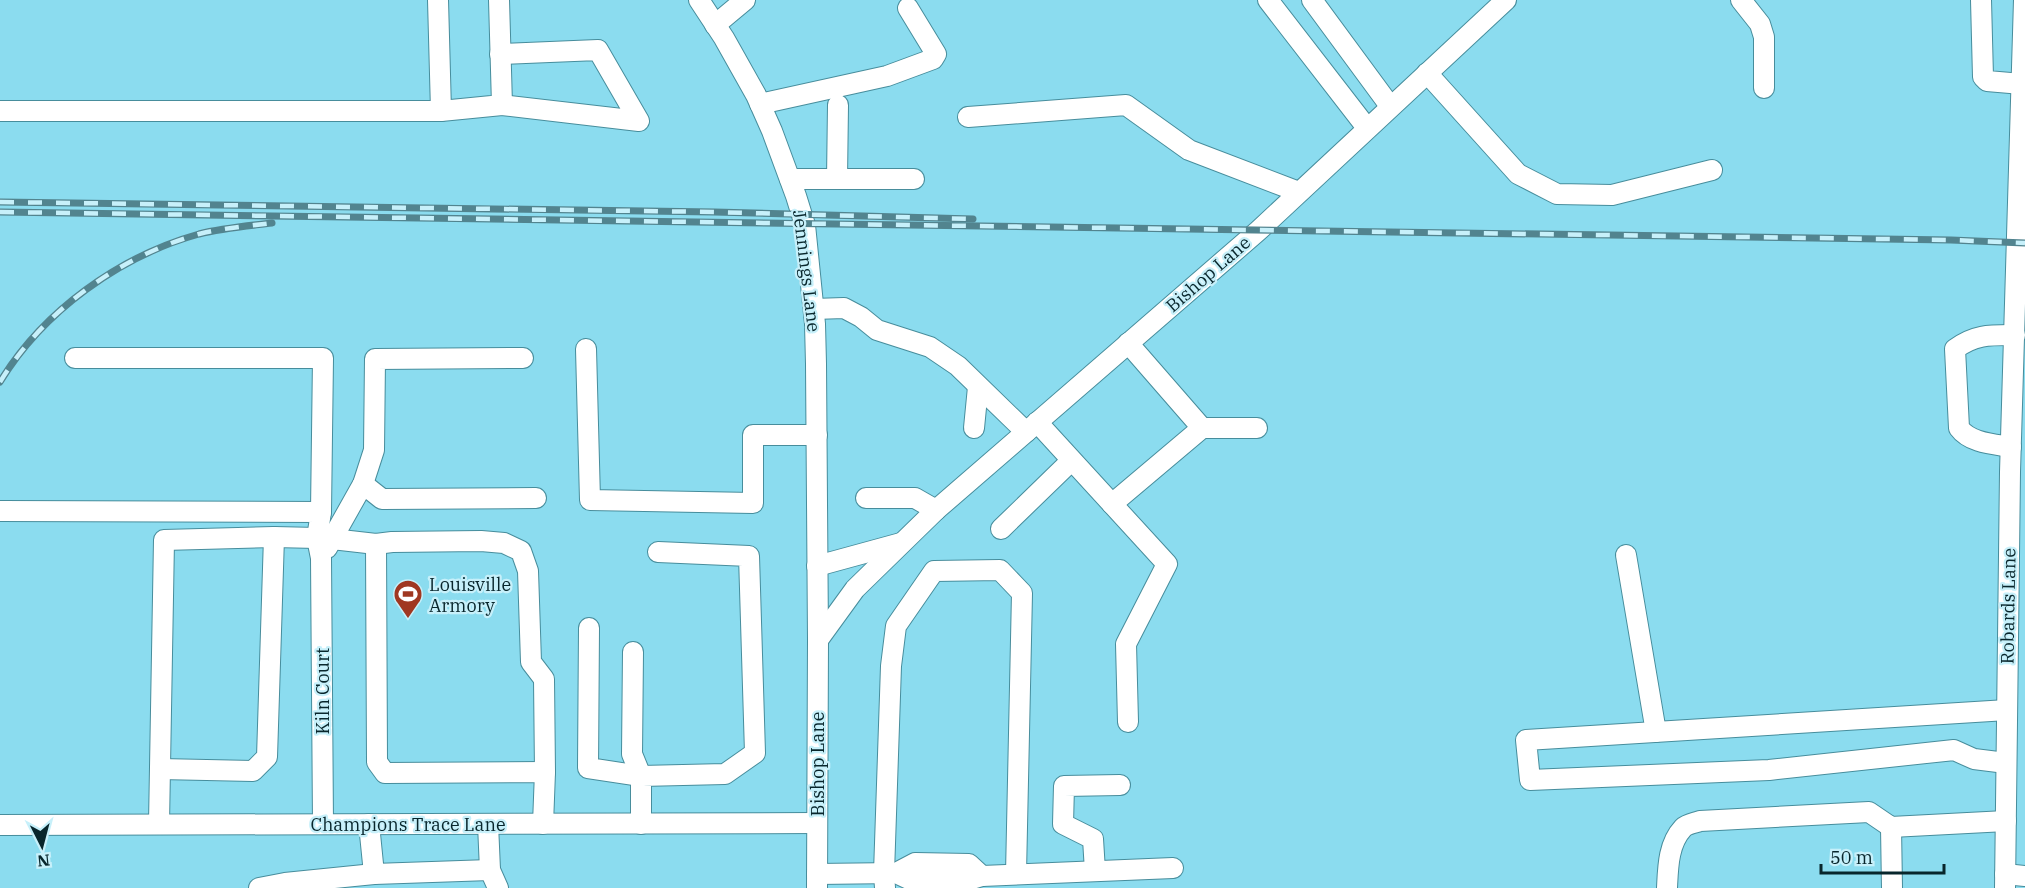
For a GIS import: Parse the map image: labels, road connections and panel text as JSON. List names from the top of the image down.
{
  "streets": {
    "street": [
      "Jennings Lane",
      "Bishop Lane",
      "Robards Lane",
      "Kiln Court",
      "Champions Trace Lane"
    ]
  },
  "crossings": [
    ["Jennings Lane", "Bishop Lane"],
    ["Bishop Lane", "Champions Trace Lane"],
    ["Kiln Court", "Champions Trace Lane"]
  ],
  "places": {
    "sports": ["Louisville Armory"]
  },
  "scale_bar": "50 m",
  "north": "bottom"
}
